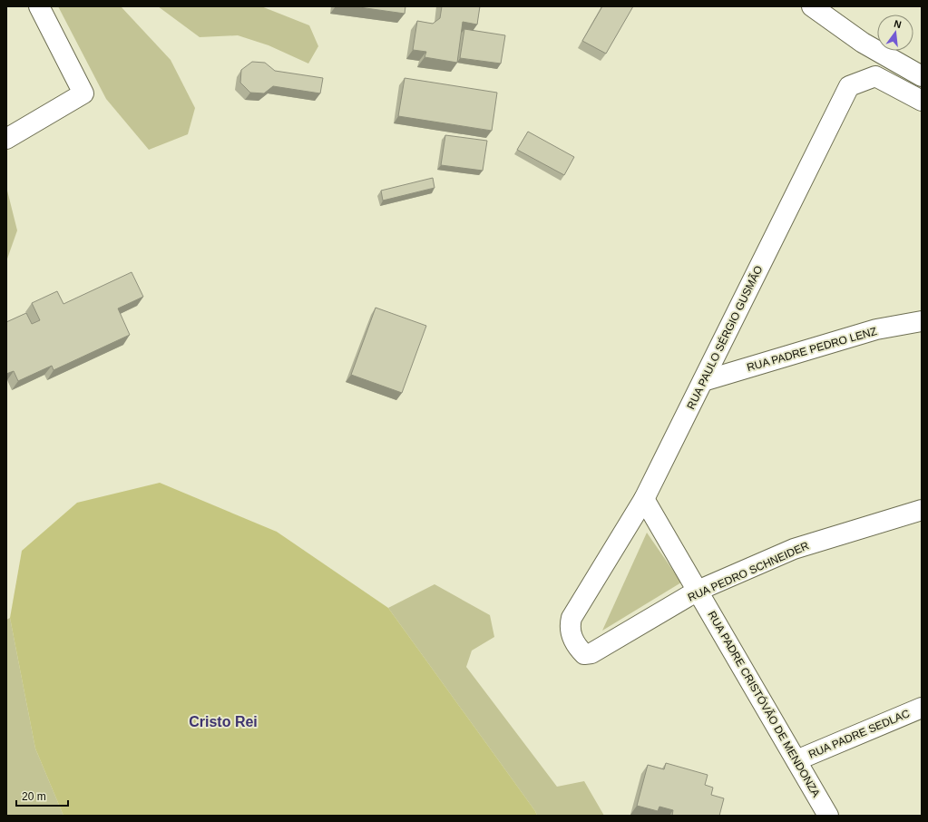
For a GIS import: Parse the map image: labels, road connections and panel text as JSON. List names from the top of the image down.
{
  "streets": {
    "street": [
      "RUA PAULO SÉRGIO GUSMÃO",
      "RUA PADRE PEDRO LENZ",
      "RUA PEDRO SCHNEIDER",
      "RUA PADRE CRISTÓVÃO DE MENDONZA",
      "RUA PADRE SEDLAC"
    ]
  },
  "crossings": [
    ["RUA PAULO SÉRGIO GUSMÃO", "RUA PADRE PEDRO LENZ"],
    ["RUA PAULO SÉRGIO GUSMÃO", "RUA PEDRO SCHNEIDER"],
    ["RUA PAULO SÉRGIO GUSMÃO", "RUA PADRE CRISTÓVÃO DE MENDONZA"],
    ["RUA PEDRO SCHNEIDER", "RUA PADRE CRISTÓVÃO DE MENDONZA"],
    ["RUA PADRE CRISTÓVÃO DE MENDONZA", "RUA PADRE SEDLAC"]
  ],
  "districts": ["Cristo Rei"],
  "scale_bar": "20 m",
  "north": "top"
}
